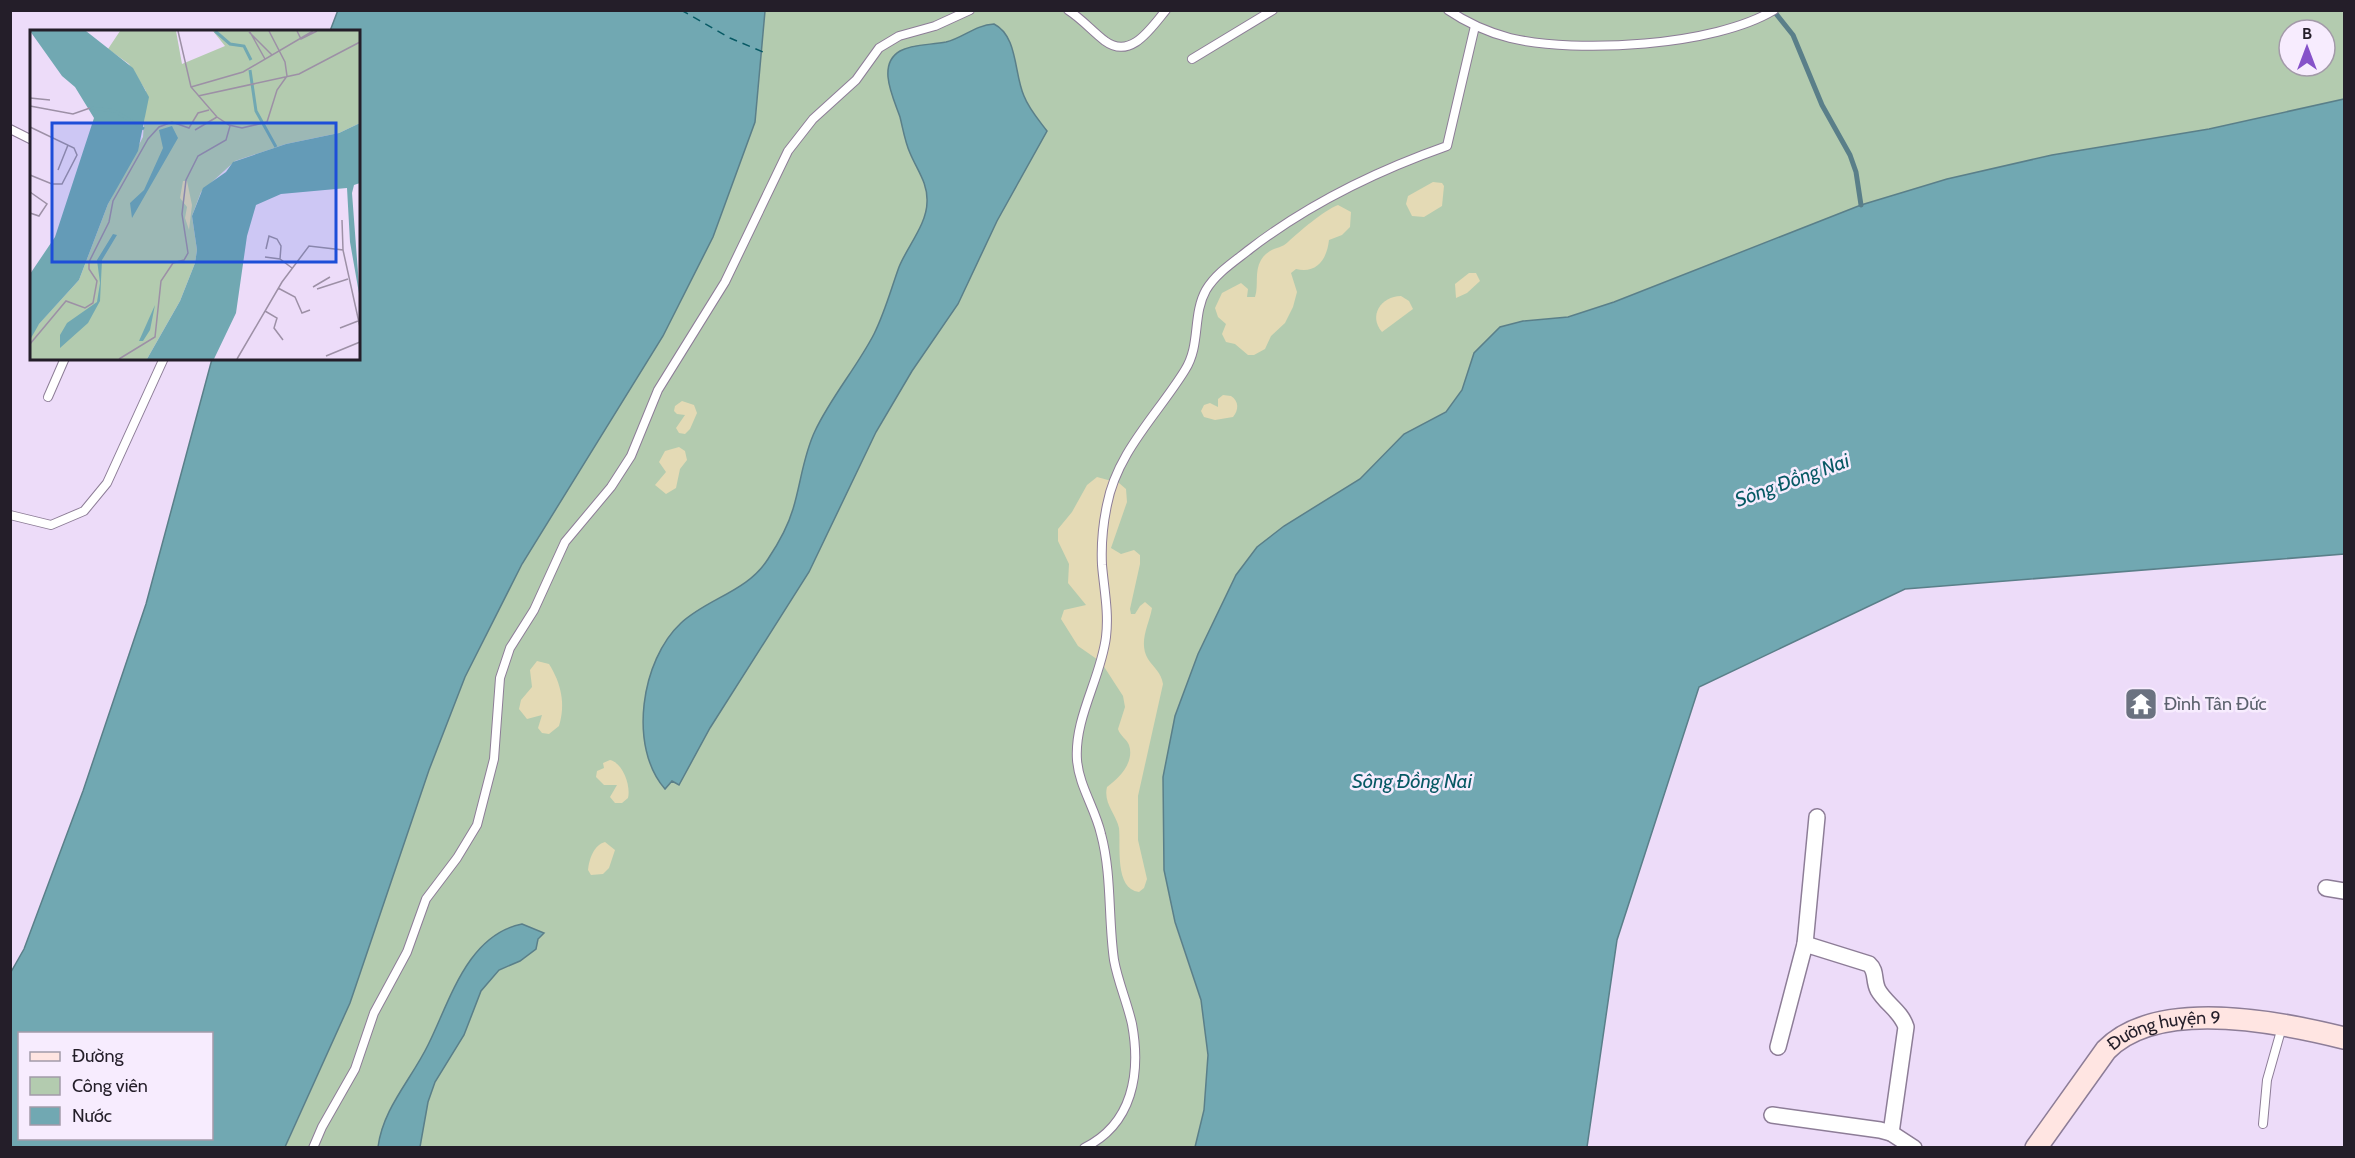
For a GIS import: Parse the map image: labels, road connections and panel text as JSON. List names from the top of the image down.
{
  "streets": {
    "street": ["Đường huyện 9"]
  },
  "water": ["Sông Đồng Nai"],
  "places": {
    "temple": ["Đình Tân Đức"]
  },
  "legend": ["Đường", "Công viên", "Nước"],
  "north": "top"
}
